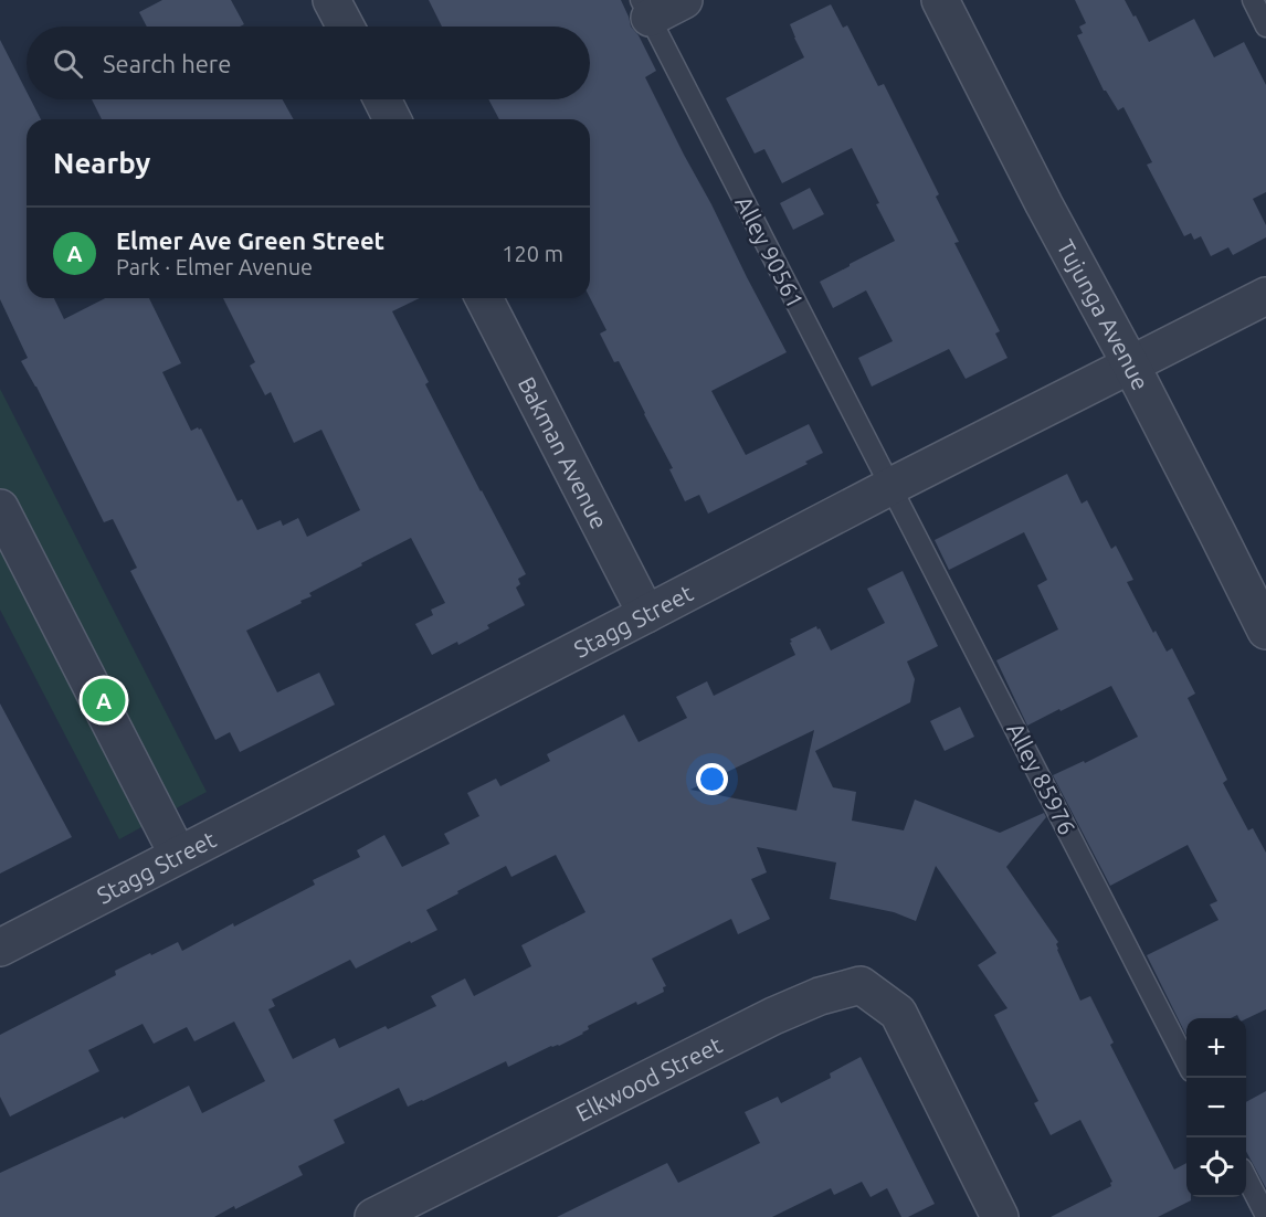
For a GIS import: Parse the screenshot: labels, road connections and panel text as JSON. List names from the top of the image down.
{
  "streets": {
    "street": [
      "Tujunga Avenue",
      "Bakman Avenue",
      "Stagg Street",
      "Elkwood Street"
    ],
    "lane": ["Alley 90561", "Alley 85976"]
  },
  "crossings": [
    ["Alley 90561", "Stagg Street"],
    ["Alley 90561", "Alley 85976"],
    ["Tujunga Avenue", "Stagg Street"],
    ["Bakman Avenue", "Stagg Street"],
    ["Stagg Street", "Alley 85976"]
  ],
  "page": {
    "search": "Search here",
    "heading": "Nearby",
    "list": [
      {
        "mark": "A",
        "name": "Elmer Ave Green Street",
        "note": "Park · Elmer Avenue",
        "value": "120 m"
      }
    ],
    "pins": "A",
    "map_buttons": ["+", "−"]
  }
}
